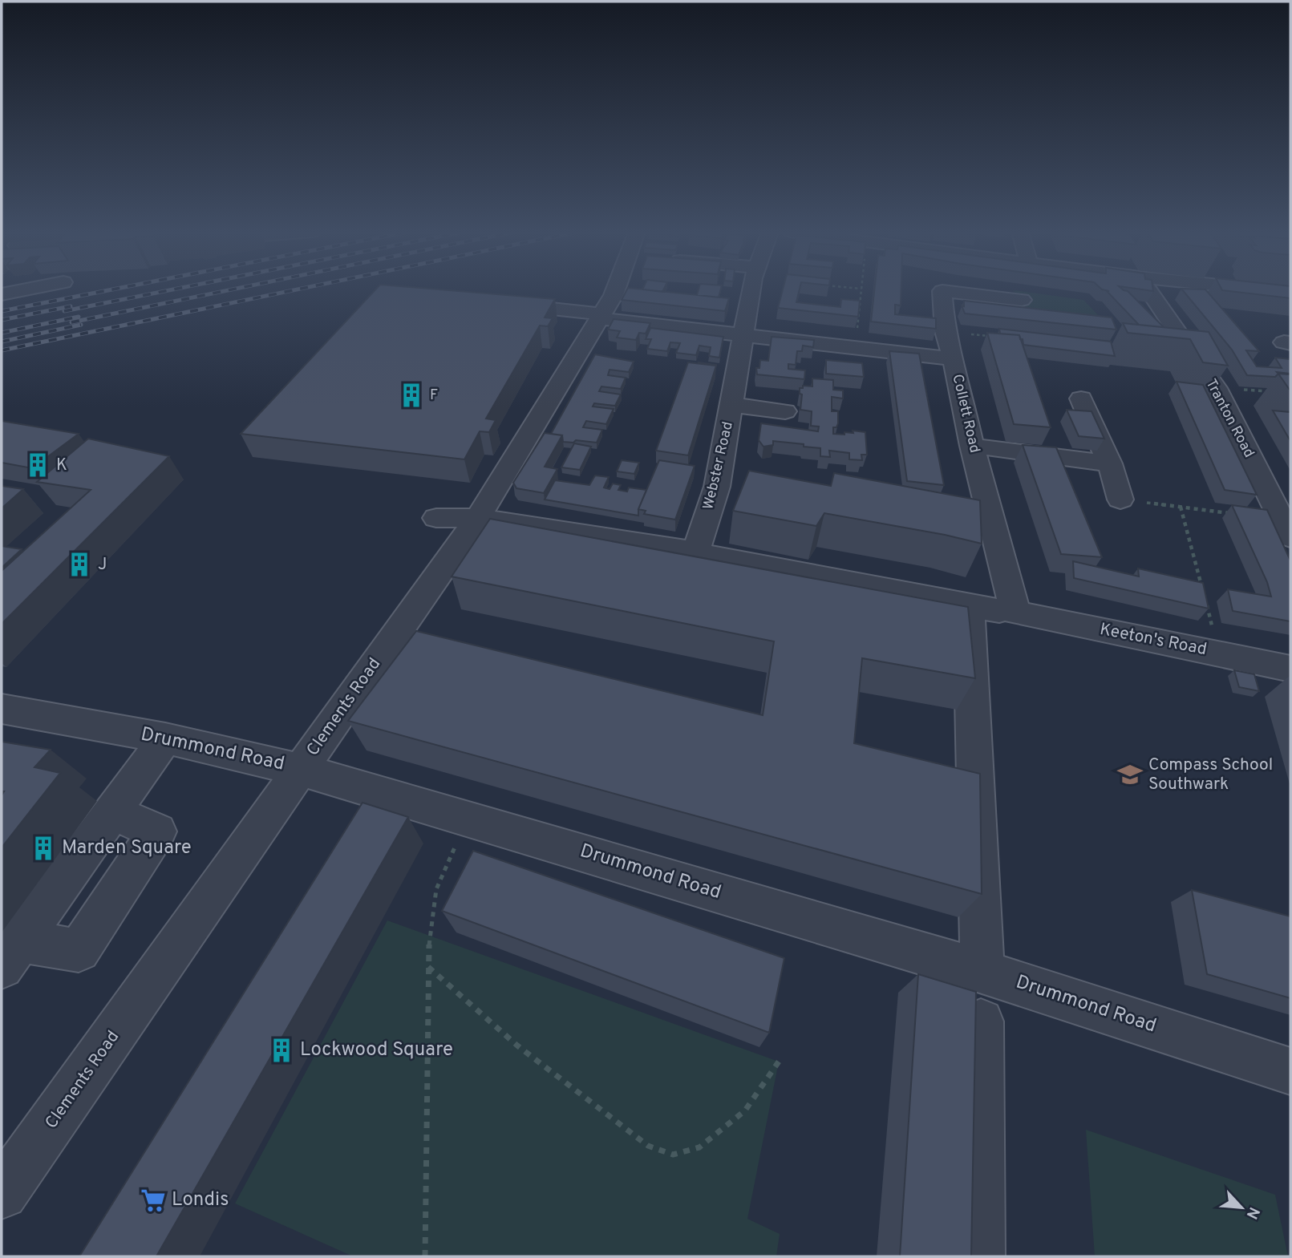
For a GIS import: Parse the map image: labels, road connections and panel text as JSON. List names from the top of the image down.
{
  "streets": {
    "street": [
      "Collett Road",
      "Tranton Road",
      "Webster Road",
      "Keeton's Road",
      "Clements Road",
      "Drummond Road"
    ]
  },
  "crossings": [
    ["Collett Road", "Keeton's Road"],
    ["Collett Road", "Drummond Road"],
    ["Webster Road", "Keeton's Road"],
    ["Clements Road", "Drummond Road"]
  ],
  "places": {
    "building": [
      "F",
      "K",
      "J",
      "Marden Square",
      "Lockwood Square"
    ],
    "school or university": ["Compass School Southwark"],
    "supermarket": ["Londis"]
  },
  "north": "bottom right"
}
